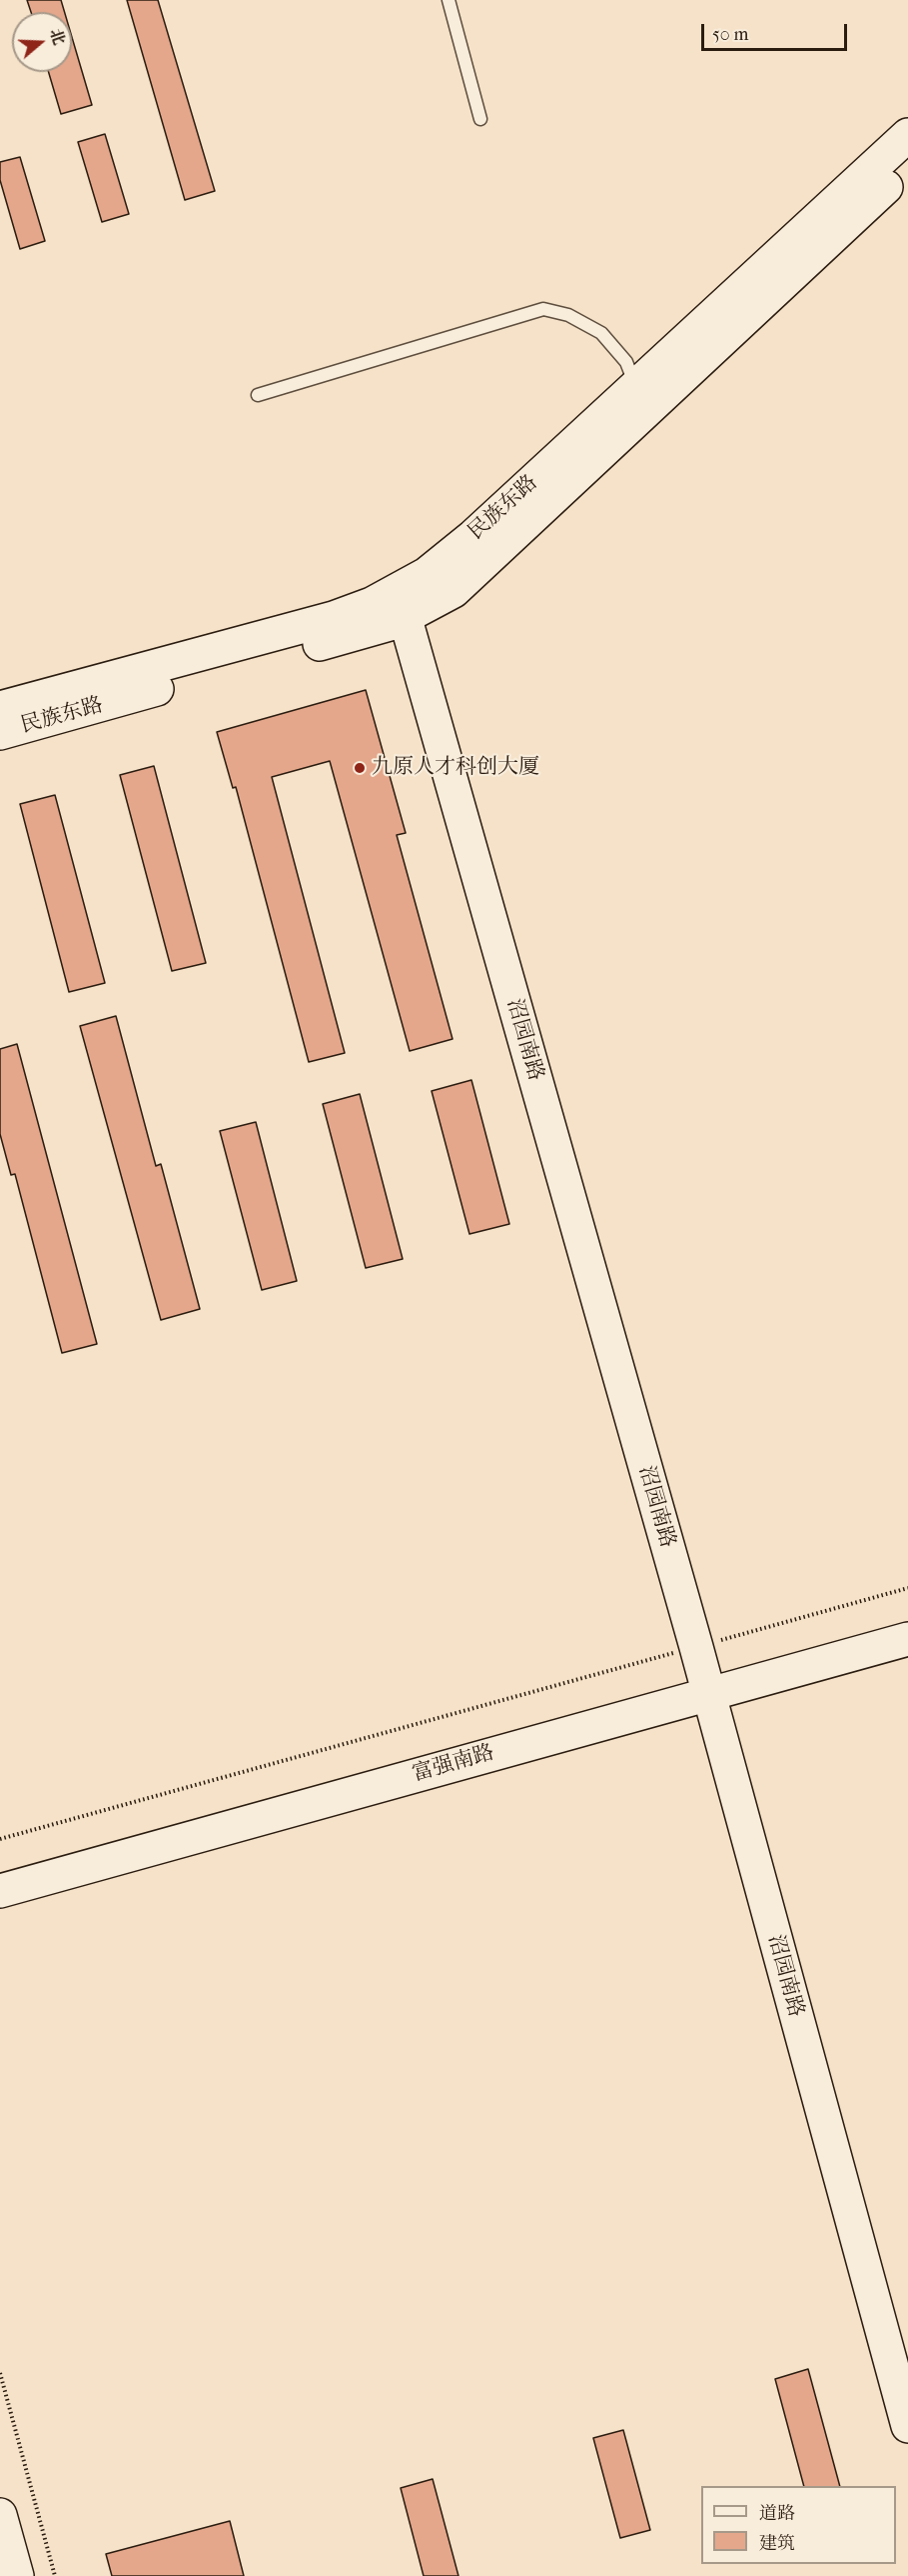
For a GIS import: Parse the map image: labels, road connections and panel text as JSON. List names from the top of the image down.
{
  "streets": {
    "main road": ["民族东路", "沼园南路", "富强南路"]
  },
  "crossings": [
    ["民族东路", "沼园南路"],
    ["沼园南路", "富强南路"]
  ],
  "places": ["九原人才科创大厦"],
  "legend": ["道路", "建筑"],
  "scale_bar": "50 m",
  "north": "right"
}
